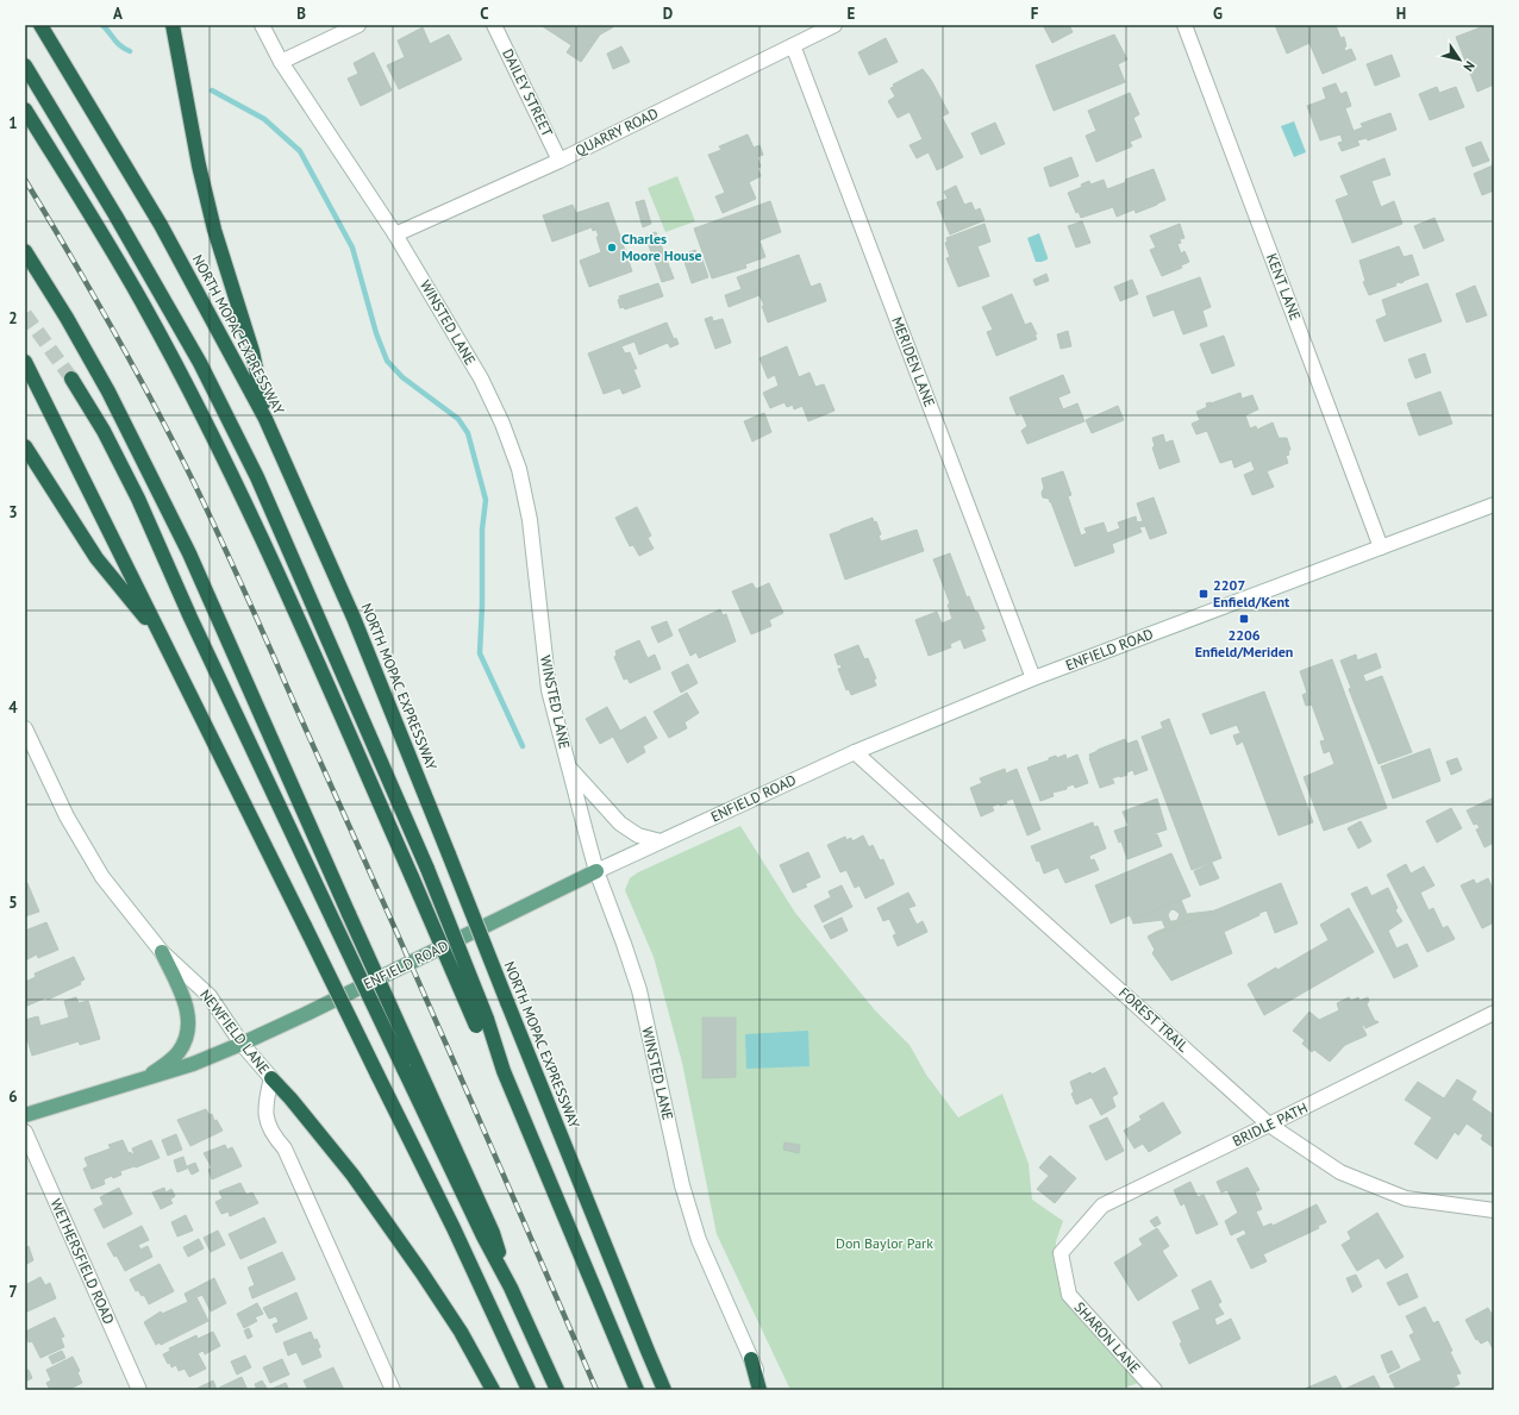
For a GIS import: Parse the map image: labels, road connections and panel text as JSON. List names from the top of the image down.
{
  "streets": {
    "highway": ["NORTH MOPAC EXPRESSWAY"],
    "main road": ["ENFIELD ROAD"],
    "street": [
      "DAILEY STREET",
      "QUARRY ROAD",
      "KENT LANE",
      "WINSTED LANE",
      "MERIDEN LANE",
      "FOREST TRAIL",
      "NEWFIELD LANE",
      "BRIDLE PATH",
      "WETHERSFIELD ROAD",
      "SHARON LANE"
    ]
  },
  "crossings": [
    ["DAILEY STREET", "QUARRY ROAD"],
    ["QUARRY ROAD", "WINSTED LANE"],
    ["QUARRY ROAD", "MERIDEN LANE"],
    ["KENT LANE", "ENFIELD ROAD"],
    ["WINSTED LANE", "ENFIELD ROAD"],
    ["MERIDEN LANE", "ENFIELD ROAD"],
    ["ENFIELD ROAD", "FOREST TRAIL"],
    ["ENFIELD ROAD", "NEWFIELD LANE"],
    ["FOREST TRAIL", "BRIDLE PATH"],
    ["BRIDLE PATH", "SHARON LANE"]
  ],
  "parks": ["Don Baylor Park"],
  "places": {
    "other": ["Charles Moore House"],
    "transit": ["2207 Enfield/Kent", "2206 Enfield/Meriden"]
  },
  "north": "bottom right",
  "grid": {
    "columns": [
      "A",
      "B",
      "C",
      "D",
      "E",
      "F",
      "G",
      "H"
    ],
    "rows": [
      "1",
      "2",
      "3",
      "4",
      "5",
      "6",
      "7"
    ]
  }
}
